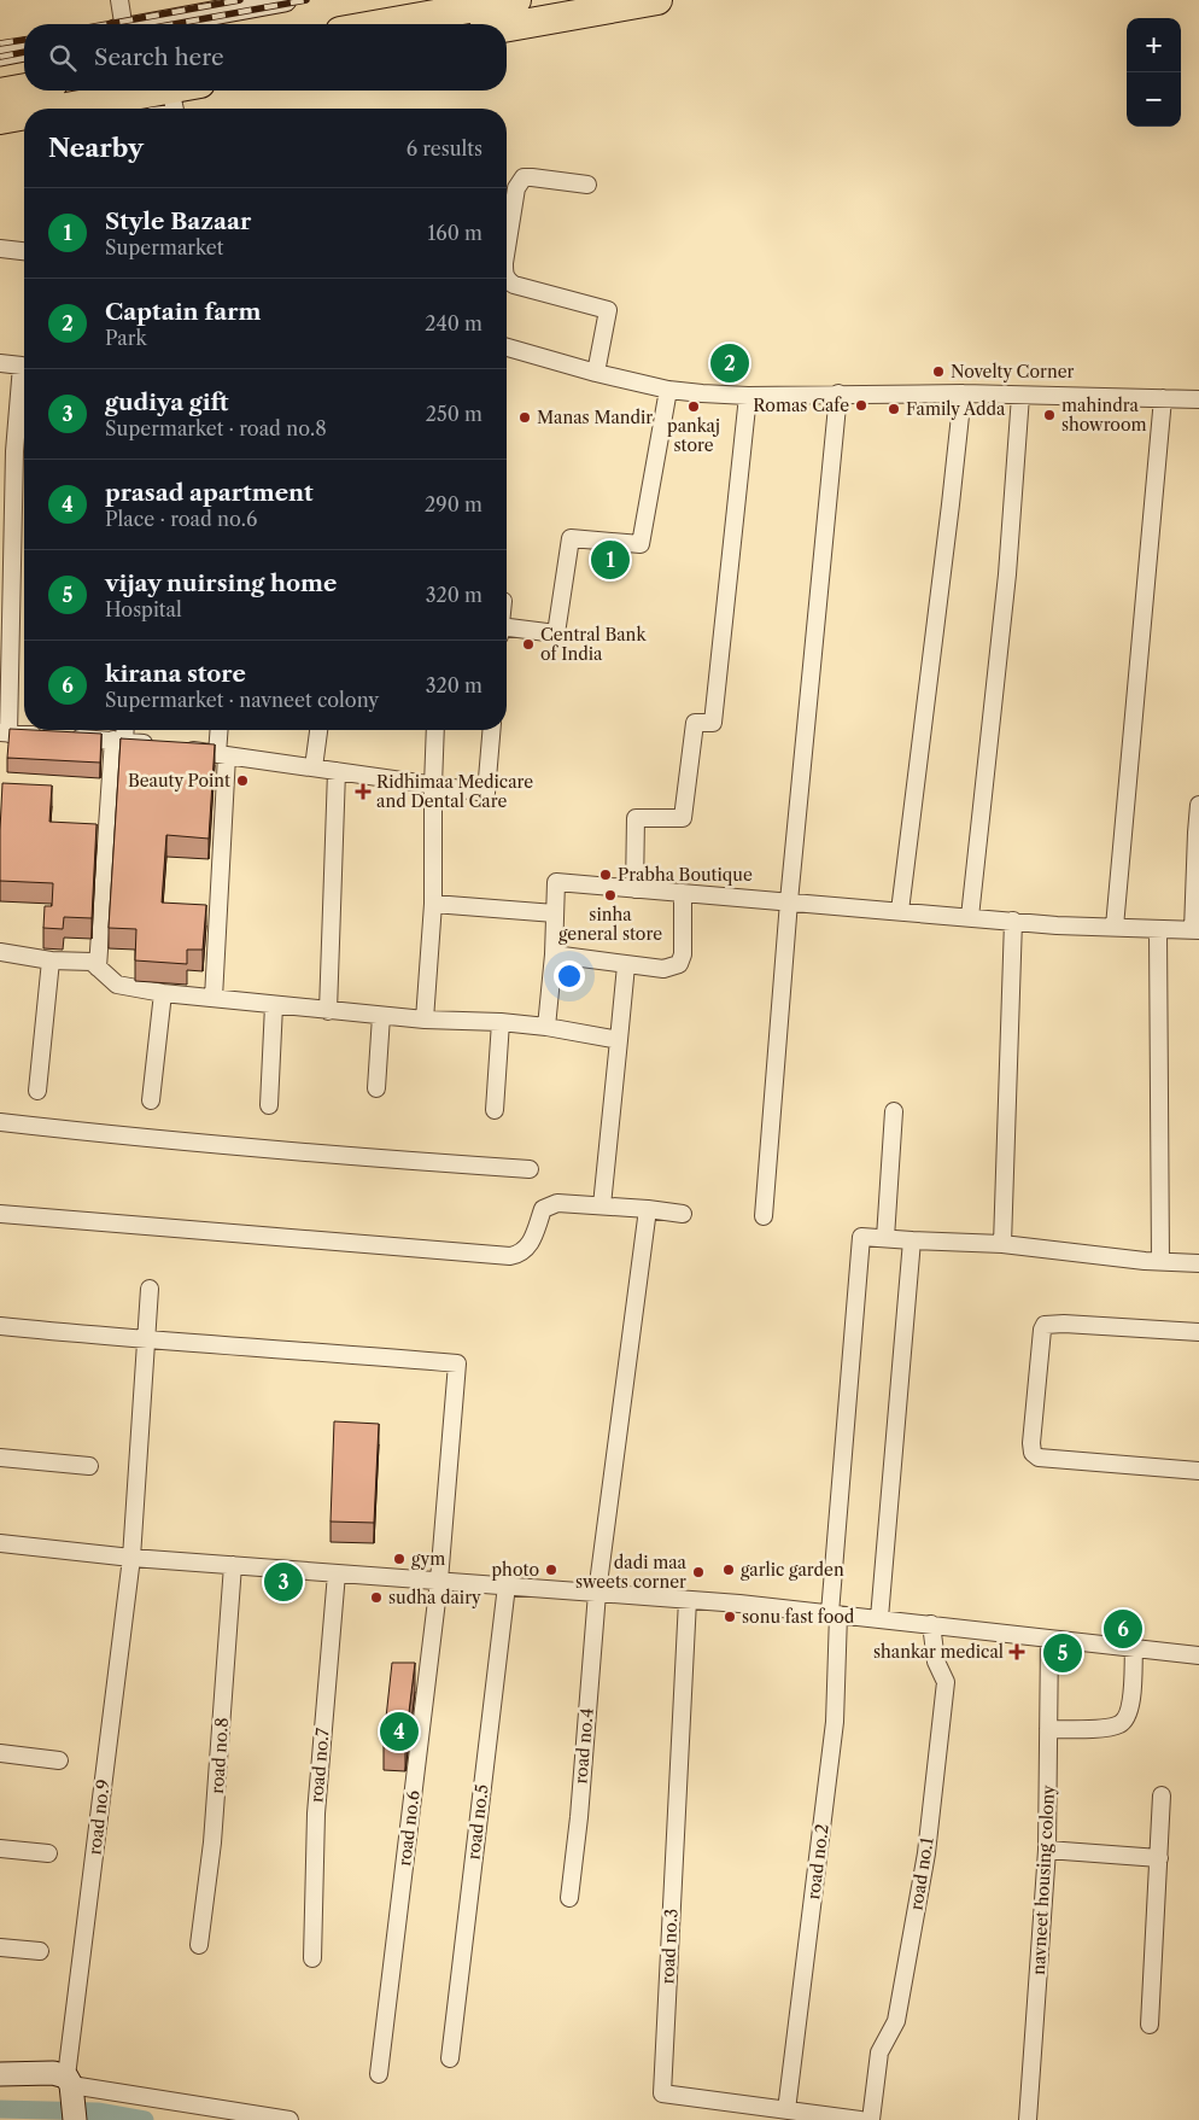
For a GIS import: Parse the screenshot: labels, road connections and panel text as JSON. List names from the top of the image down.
{
  "streets": {
    "street": [
      "road no.4",
      "road no.8",
      "road no.7",
      "road no.9",
      "road no.5",
      "road no.6",
      "road no.2",
      "road no.1",
      "navneet housing colony",
      "road no.3"
    ]
  },
  "crossings": [
    ["road no.9", "road no.6"],
    ["road no.2", "road no.3"]
  ],
  "places": {
    "other": [
      "Novelty Corner",
      "Romas Cafe",
      "pankaj store",
      "Family Adda",
      "mahindra showroom",
      "Manas Mandir",
      "Central Bank of India",
      "Beauty Point",
      "Prabha Boutique",
      "sinha general store",
      "gym",
      "photo",
      "garlic garden",
      "dadi maa sweets corner",
      "sudha dairy",
      "sonu fast food"
    ],
    "health": ["Ridhimaa Medicare and Dental Care", "shankar medical"]
  },
  "page": {
    "map_buttons": ["+", "−"],
    "search": "Search here",
    "heading": ["Nearby", "6 results"],
    "list": [
      {
        "mark": "1",
        "name": "Style Bazaar",
        "note": "Supermarket",
        "value": "160 m"
      },
      {
        "mark": "2",
        "name": "Captain farm",
        "note": "Park",
        "value": "240 m"
      },
      {
        "mark": "3",
        "name": "gudiya gift",
        "note": "Supermarket · road no.8",
        "value": "250 m"
      },
      {
        "mark": "4",
        "name": "prasad apartment",
        "note": "Place · road no.6",
        "value": "290 m"
      },
      {
        "mark": "5",
        "name": "vijay nuirsing home",
        "note": "Hospital",
        "value": "320 m"
      },
      {
        "mark": "6",
        "name": "kirana store",
        "note": "Supermarket · navneet colony",
        "value": "320 m"
      }
    ],
    "pins": [
      "2",
      "1",
      "3",
      "6",
      "5",
      "4"
    ]
  }
}
